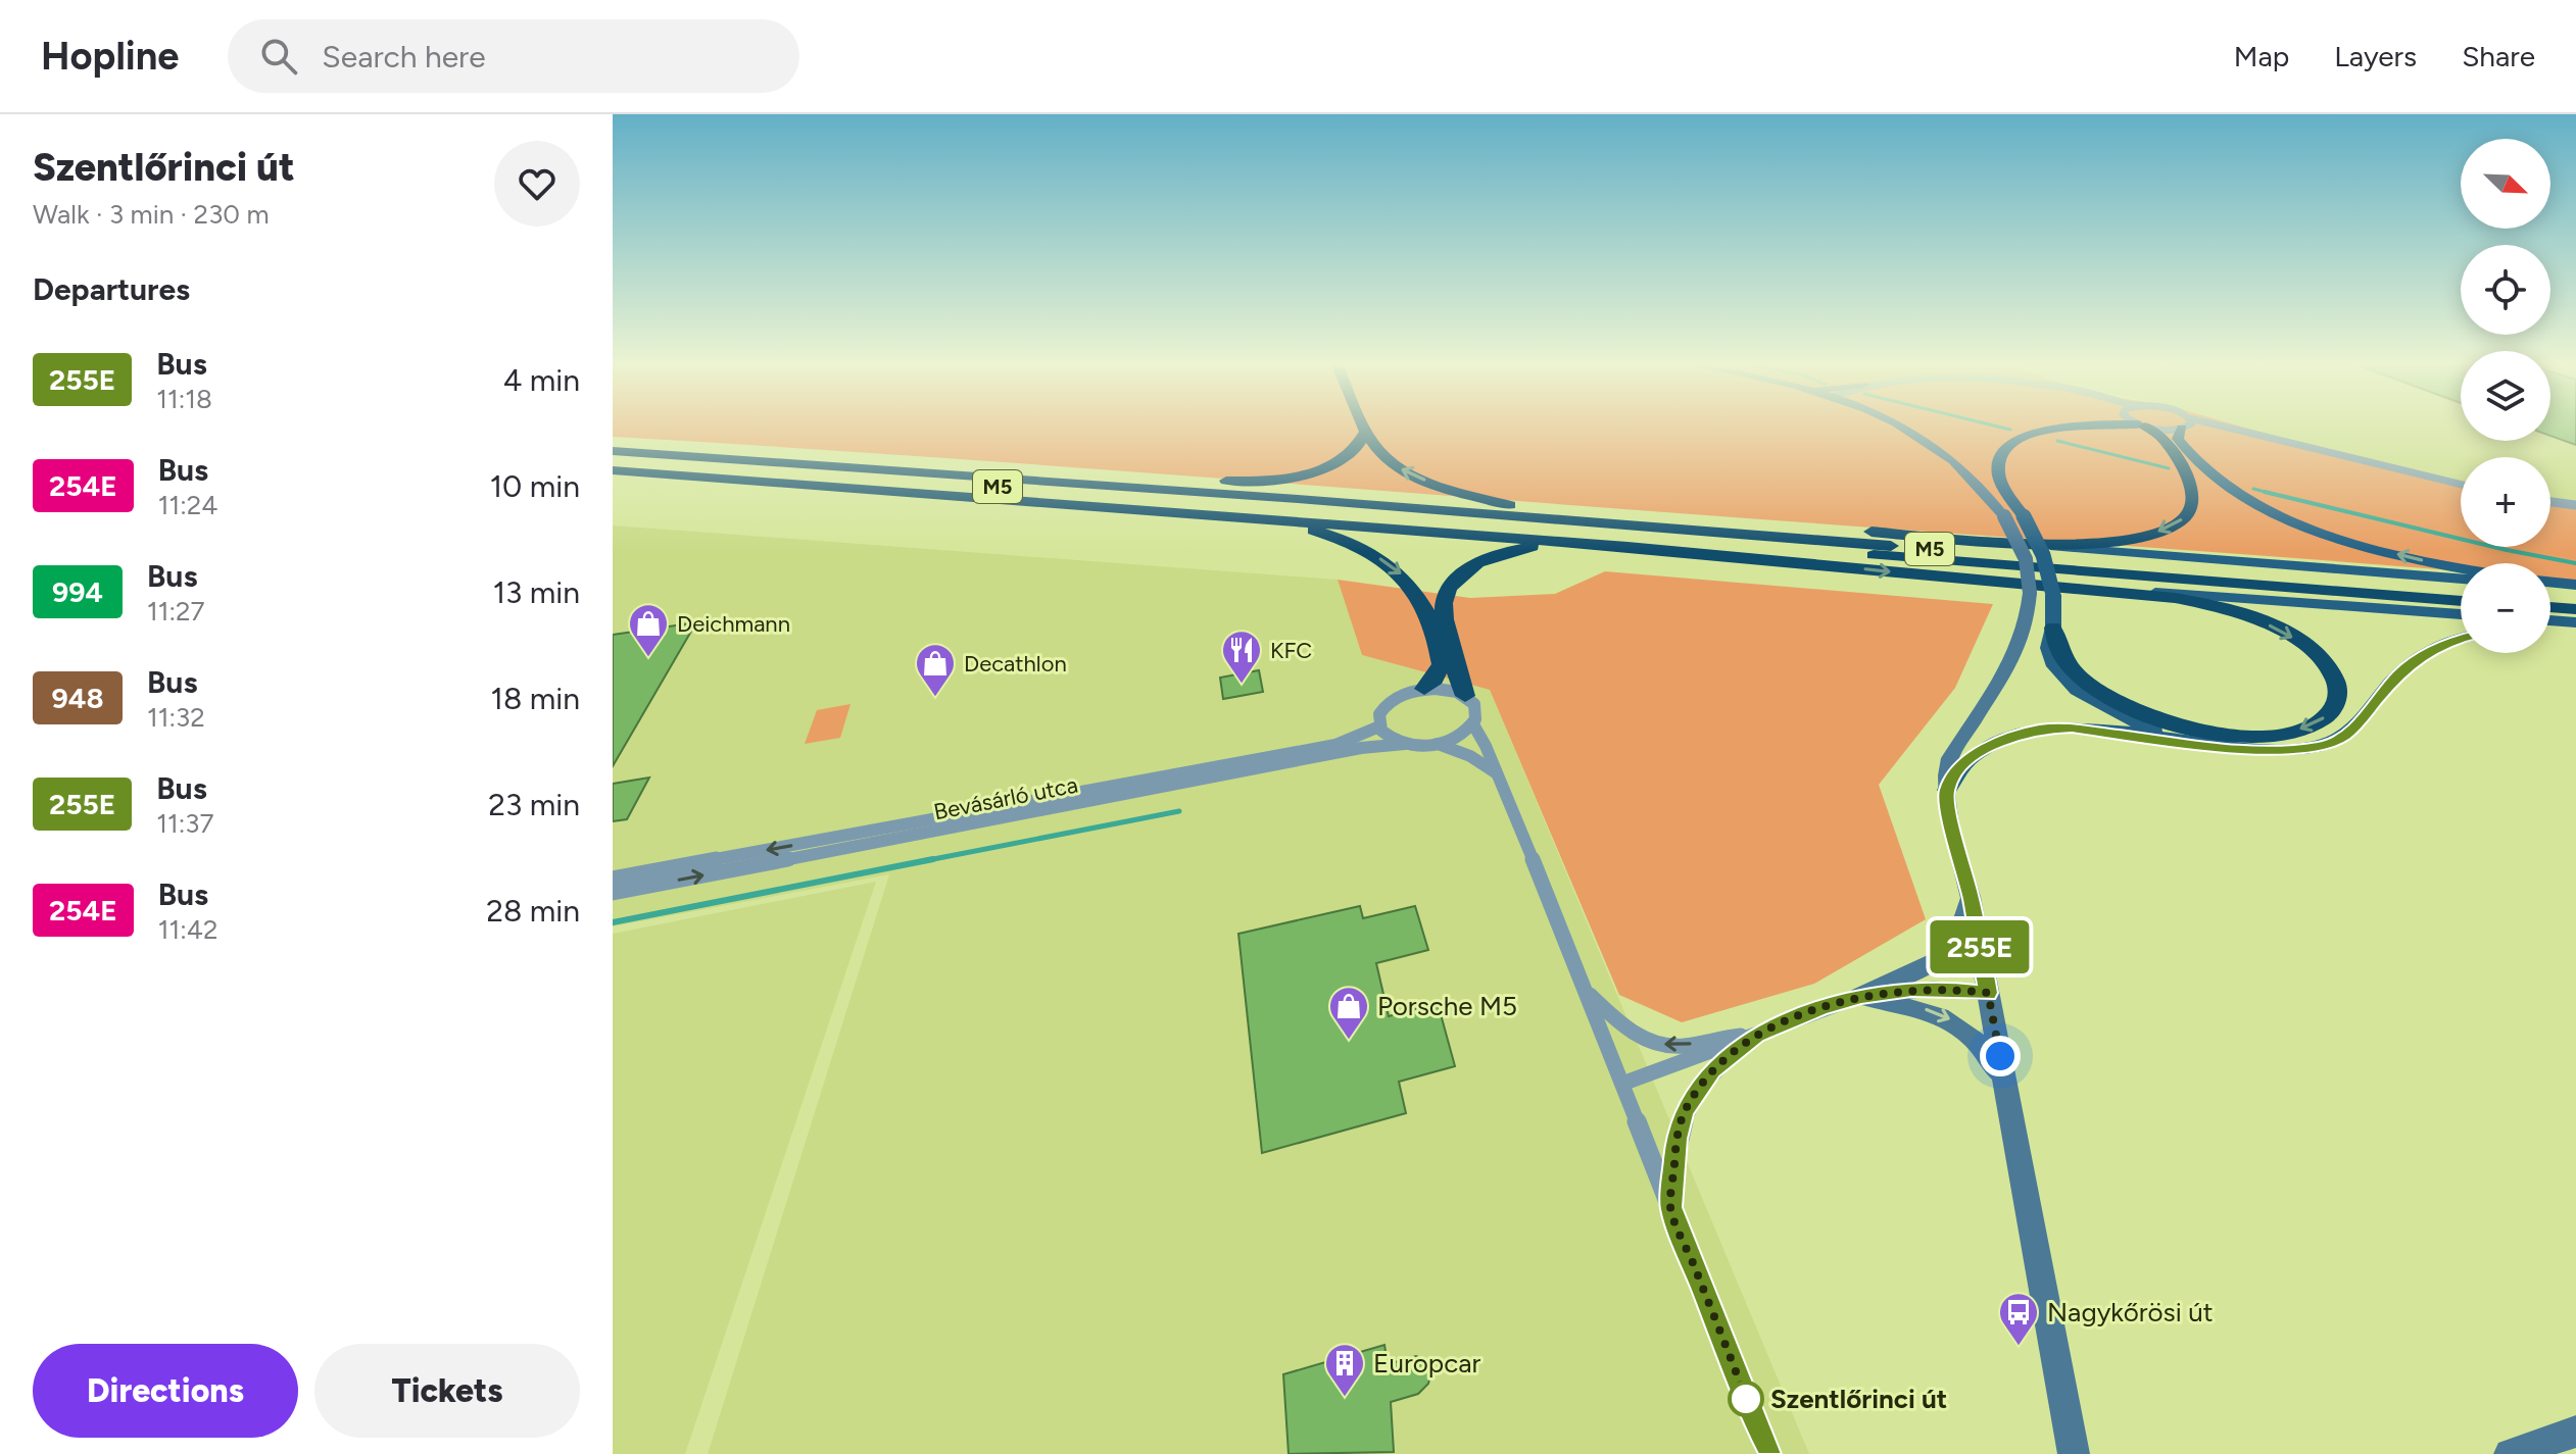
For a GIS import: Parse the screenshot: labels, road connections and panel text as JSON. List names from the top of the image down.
{
  "streets": {
    "highway": ["M5"],
    "street": ["Bevásárló utca"]
  },
  "places": {
    "shop": ["Deichmann", "Decathlon", "Porsche M5"],
    "restaurant": ["KFC"],
    "bus stop": ["Nagykőrösi út"],
    "building": ["Europcar"],
    "other": ["Szentlőrinci út"]
  },
  "lines": ["bus line 255E"],
  "north": "bottom right",
  "page": {
    "header": "Hopline",
    "search": "Search here",
    "nav": ["Map", "Layers", "Share"],
    "heading": [
      ["Szentlőrinci út", "Walk · 3 min · 230 m"],
      "Departures"
    ],
    "on_map": "255E",
    "map_buttons": ["+", "−"],
    "list": [
      {
        "mark": "255E",
        "name": "Bus",
        "note": "11:18",
        "value": "4 min"
      },
      {
        "mark": "254E",
        "name": "Bus",
        "note": "11:24",
        "value": "10 min"
      },
      {
        "mark": "994",
        "name": "Bus",
        "note": "11:27",
        "value": "13 min"
      },
      {
        "mark": "948",
        "name": "Bus",
        "note": "11:32",
        "value": "18 min"
      },
      {
        "mark": "255E",
        "name": "Bus",
        "note": "11:37",
        "value": "23 min"
      },
      {
        "mark": "254E",
        "name": "Bus",
        "note": "11:42",
        "value": "28 min"
      }
    ],
    "buttons": ["Directions", "Tickets"]
  }
}
